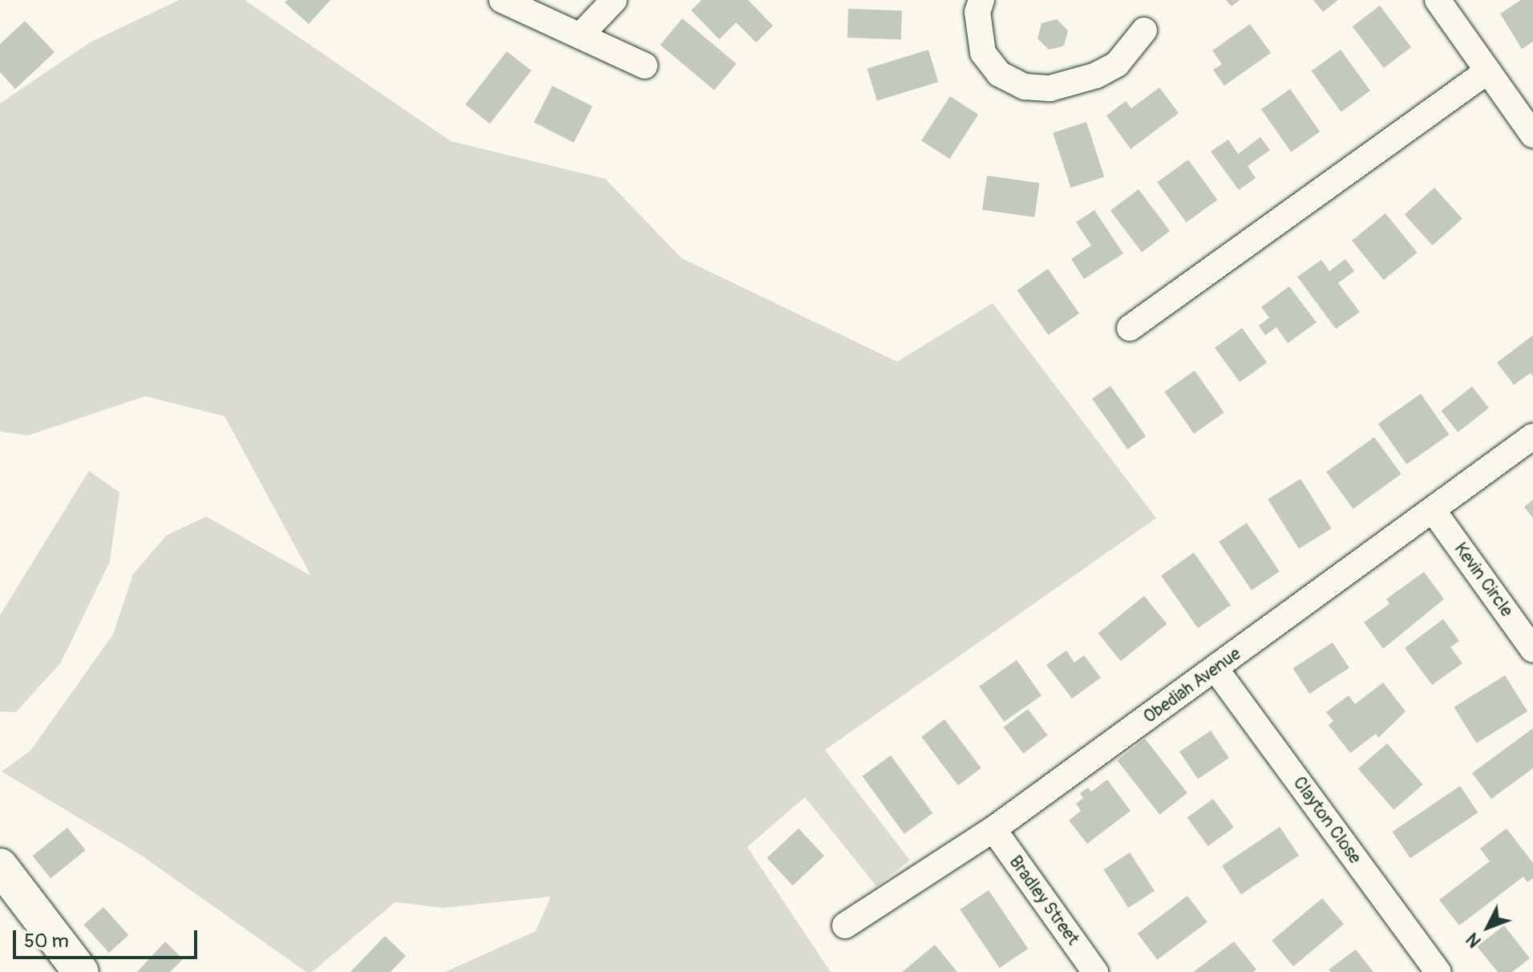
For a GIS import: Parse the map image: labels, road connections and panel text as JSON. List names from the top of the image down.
{
  "streets": {
    "street": [
      "Kevin Circle",
      "Obediah Avenue",
      "Clayton Close",
      "Bradley Street"
    ]
  },
  "crossings": [
    ["Kevin Circle", "Obediah Avenue"],
    ["Obediah Avenue", "Clayton Close"],
    ["Obediah Avenue", "Bradley Street"]
  ],
  "scale_bar": "50 m",
  "north": "bottom left"
}
